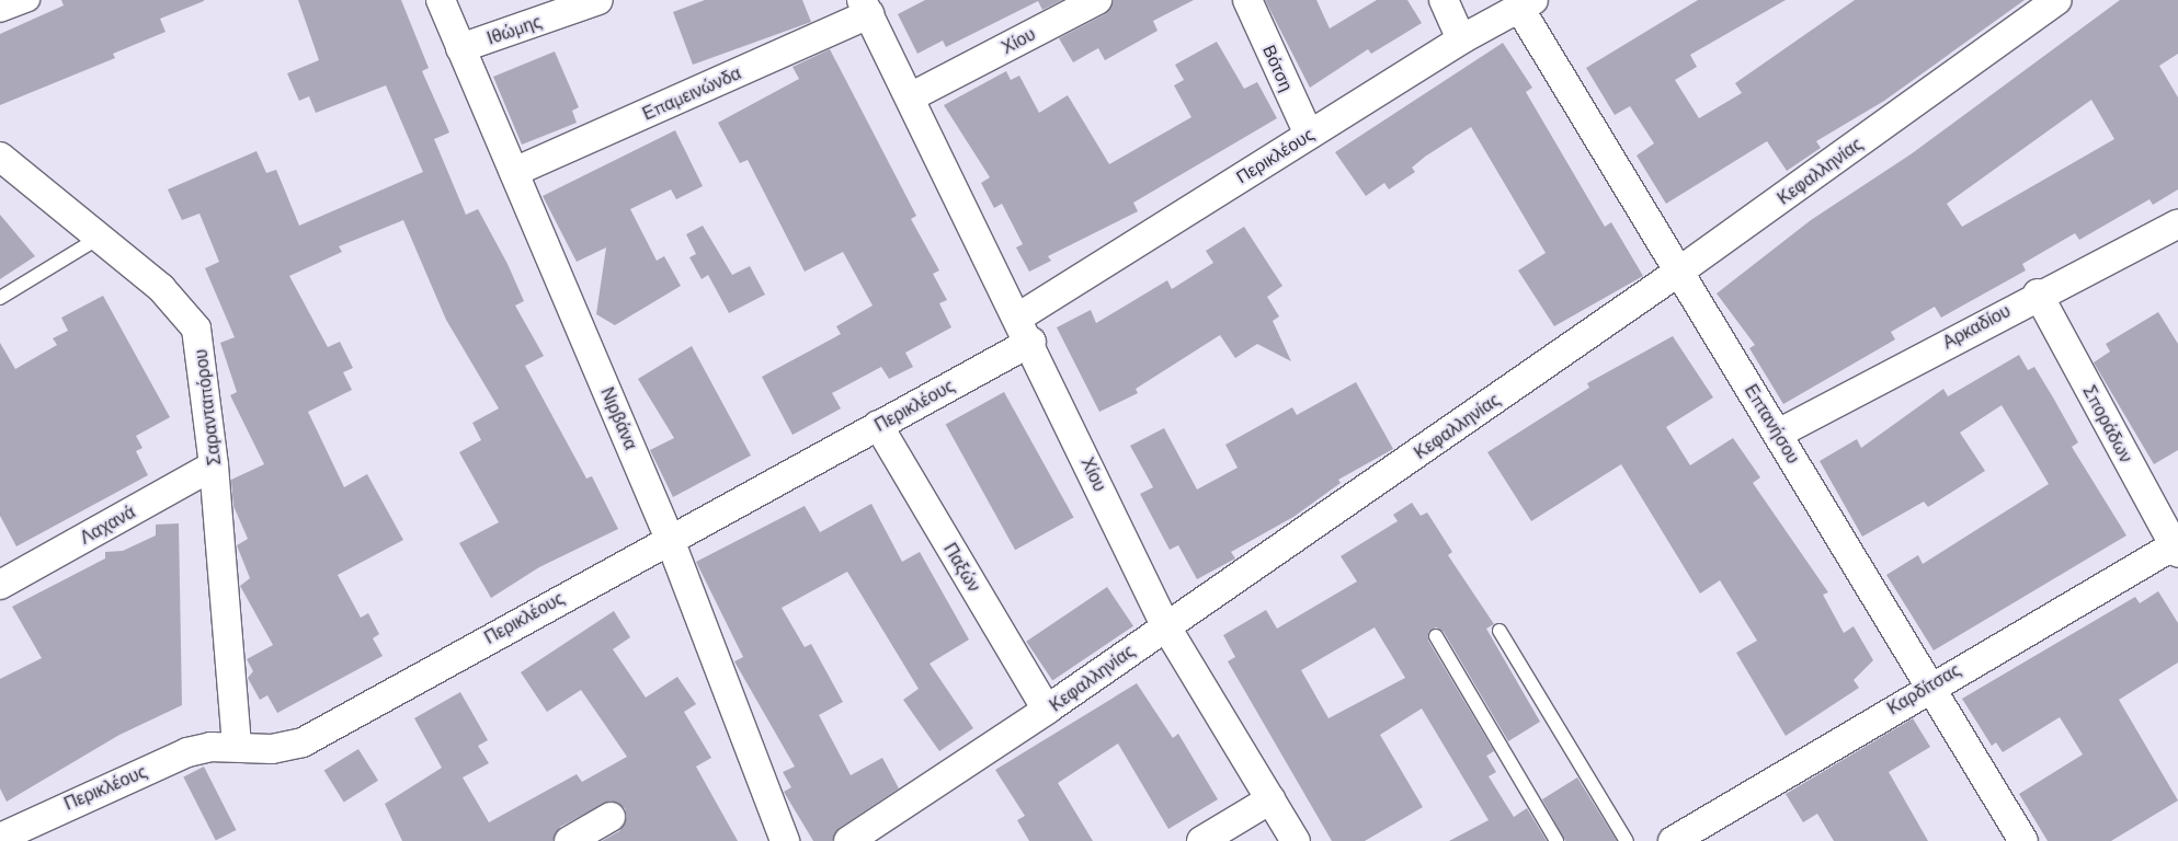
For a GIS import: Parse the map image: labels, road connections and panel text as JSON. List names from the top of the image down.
{
  "streets": {
    "street": [
      "Ιθώμης",
      "Χίου",
      "Βότση",
      "Επαμεινώνδα",
      "Περικλέους",
      "Κεφαλληνίας",
      "Αρκαδίου",
      "Σαρανταπόρου",
      "Νιρβάνα",
      "Επτανήσου",
      "Σποράδων",
      "Λαχανά",
      "Παξών",
      "Καρδίτσας"
    ]
  },
  "crossings": [
    ["Ιθώμης", "Νιρβάνα"],
    ["Χίου", "Επαμεινώνδα"],
    ["Χίου", "Περικλέους"],
    ["Χίου", "Κεφαλληνίας"],
    ["Βότση", "Περικλέους"],
    ["Επαμεινώνδα", "Νιρβάνα"],
    ["Περικλέους", "Σαρανταπόρου"],
    ["Περικλέους", "Νιρβάνα"],
    ["Περικλέους", "Επτανήσου"],
    ["Περικλέους", "Παξών"],
    ["Κεφαλληνίας", "Επτανήσου"],
    ["Κεφαλληνίας", "Παξών"],
    ["Αρκαδίου", "Επτανήσου"],
    ["Αρκαδίου", "Σποράδων"],
    ["Σαρανταπόρου", "Λαχανά"],
    ["Επτανήσου", "Καρδίτσας"],
    ["Σποράδων", "Καρδίτσας"]
  ]
}
